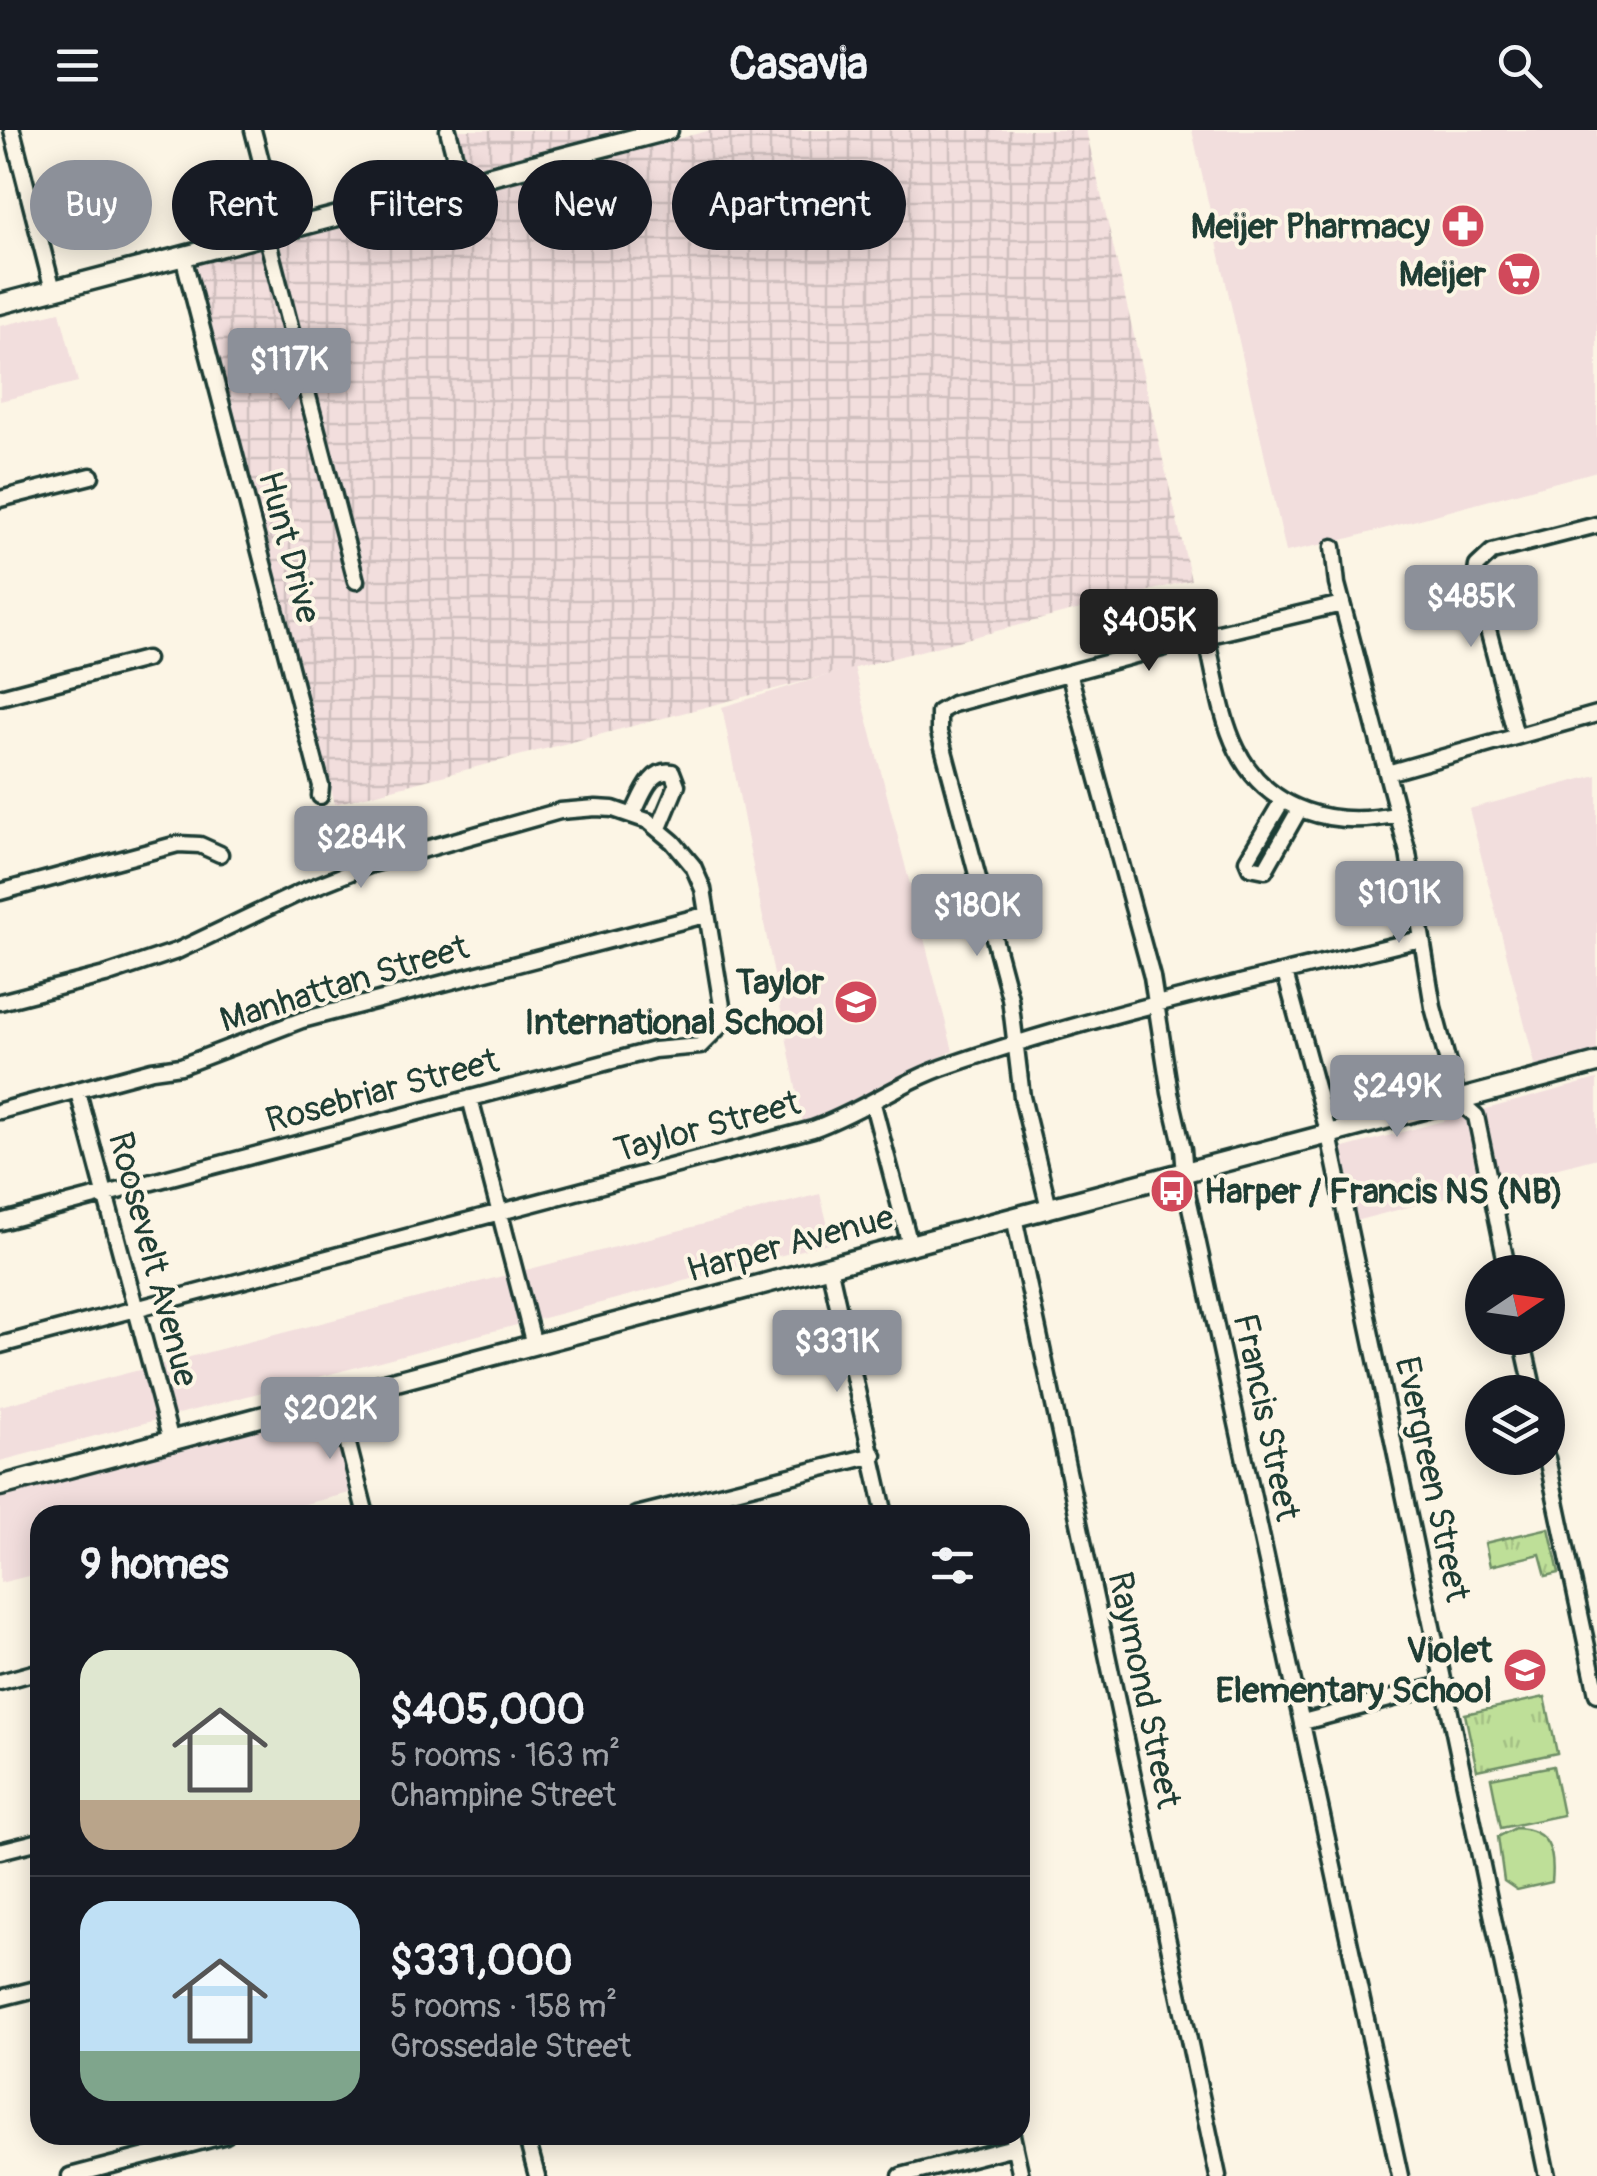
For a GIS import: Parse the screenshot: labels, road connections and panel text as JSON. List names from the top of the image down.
{
  "streets": {
    "main road": ["Harper Avenue"],
    "street": [
      "Hunt Drive",
      "Manhattan Street",
      "Rosebriar Street",
      "Taylor Street",
      "Roosevelt Avenue",
      "Francis Street",
      "Evergreen Street",
      "Raymond Street"
    ]
  },
  "crossings": [
    ["Manhattan Street", "Rosebriar Street"],
    ["Manhattan Street", "Roosevelt Avenue"],
    ["Rosebriar Street", "Roosevelt Avenue"],
    ["Taylor Street", "Roosevelt Avenue"],
    ["Taylor Street", "Francis Street"],
    ["Taylor Street", "Evergreen Street"],
    ["Harper Avenue", "Roosevelt Avenue"],
    ["Harper Avenue", "Francis Street"],
    ["Harper Avenue", "Evergreen Street"],
    ["Harper Avenue", "Raymond Street"]
  ],
  "places": {
    "pharmacy": ["Meijer Pharmacy"],
    "supermarket": ["Meijer"],
    "school or university": ["Taylor International School", "Violet Elementary School"],
    "bus stop": ["Harper / Francis NS (NB)"]
  },
  "north": "right",
  "page": {
    "header": "Casavia",
    "chip": [
      "Buy",
      "Rent",
      "Filters",
      "New",
      "Apartment"
    ],
    "price": [
      "$117K",
      "$485K",
      "$405K",
      "$284K",
      "$101K",
      "$180K",
      "$249K",
      "$331K",
      "$202K"
    ],
    "heading": "9 homes",
    "list": [
      {
        "name": "$405,000",
        "note": "5 rooms · 163 m² · Champine Street"
      },
      {
        "name": "$331,000",
        "note": "5 rooms · 158 m² · Grossedale Street"
      }
    ]
  }
}
